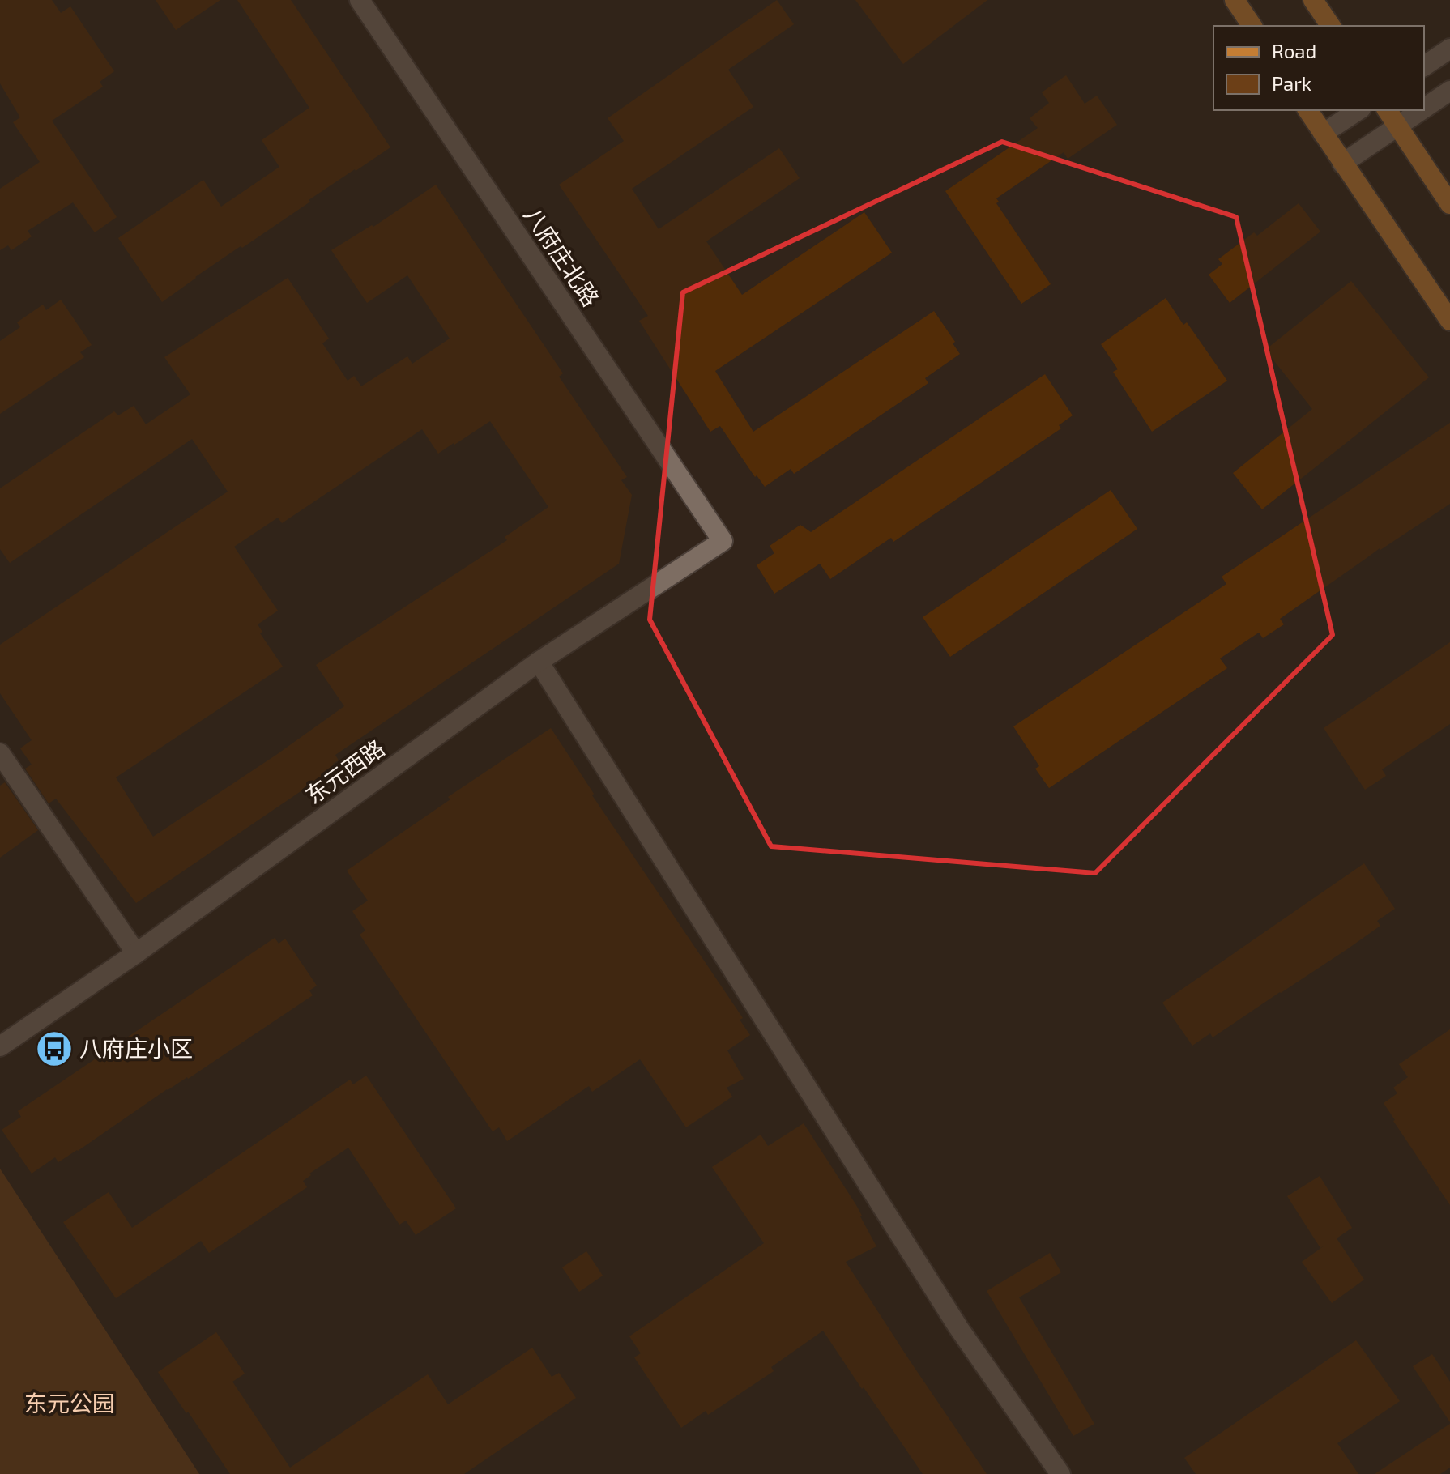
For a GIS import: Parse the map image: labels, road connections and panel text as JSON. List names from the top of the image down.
{
  "streets": {
    "street": ["八府庄北路", "东元西路"]
  },
  "crossings": [
    ["八府庄北路", "东元西路"]
  ],
  "parks": ["东元公园"],
  "places": {
    "bus stop": ["八府庄小区"]
  },
  "legend": ["Road", "Park"]
}
